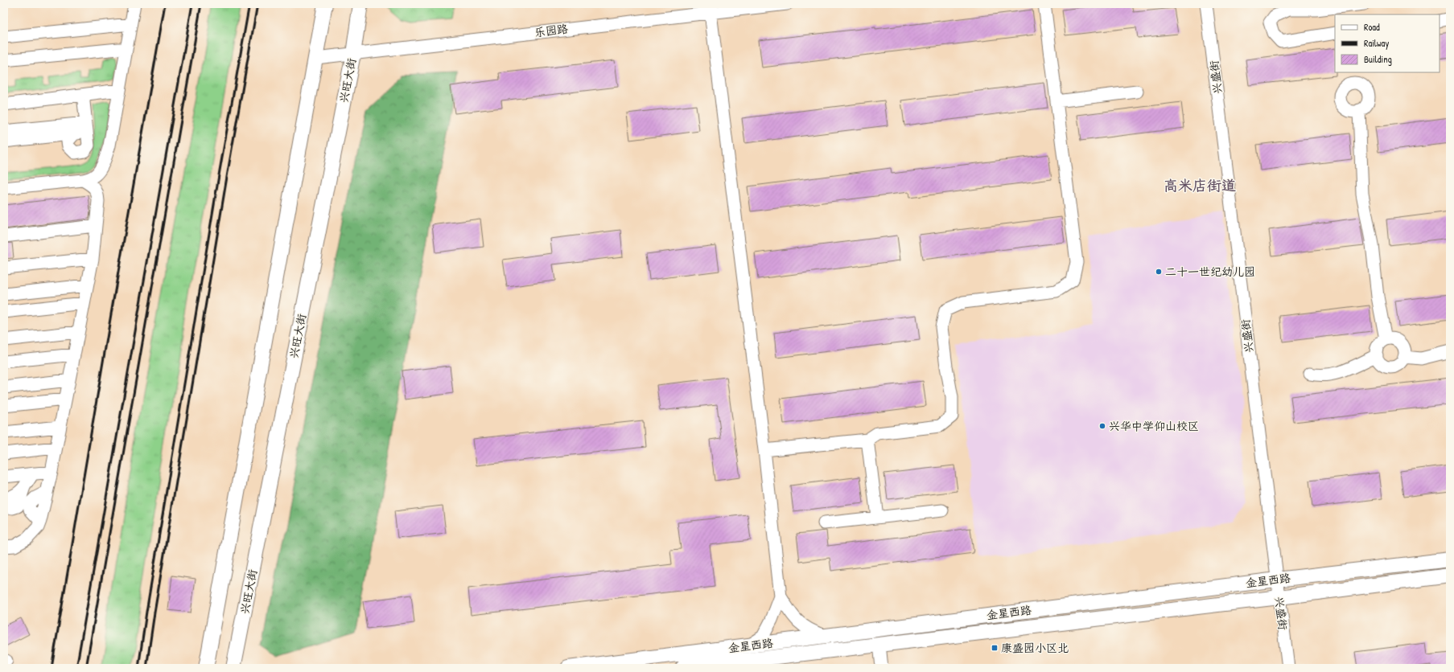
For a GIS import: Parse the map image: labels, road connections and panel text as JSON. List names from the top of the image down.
{
  "streets": {
    "main road": ["兴旺大街", "金星西路"],
    "street": ["乐园路", "兴盛街"]
  },
  "crossings": [
    ["乐园路", "兴旺大街"],
    ["兴盛街", "金星西路"]
  ],
  "districts": ["高米店街道"],
  "places": {
    "other": ["二十一世纪幼儿园", "兴华中学仰山校区"],
    "transit": ["康盛园小区北"]
  },
  "legend": ["Road", "Railway", "Building"]
}
